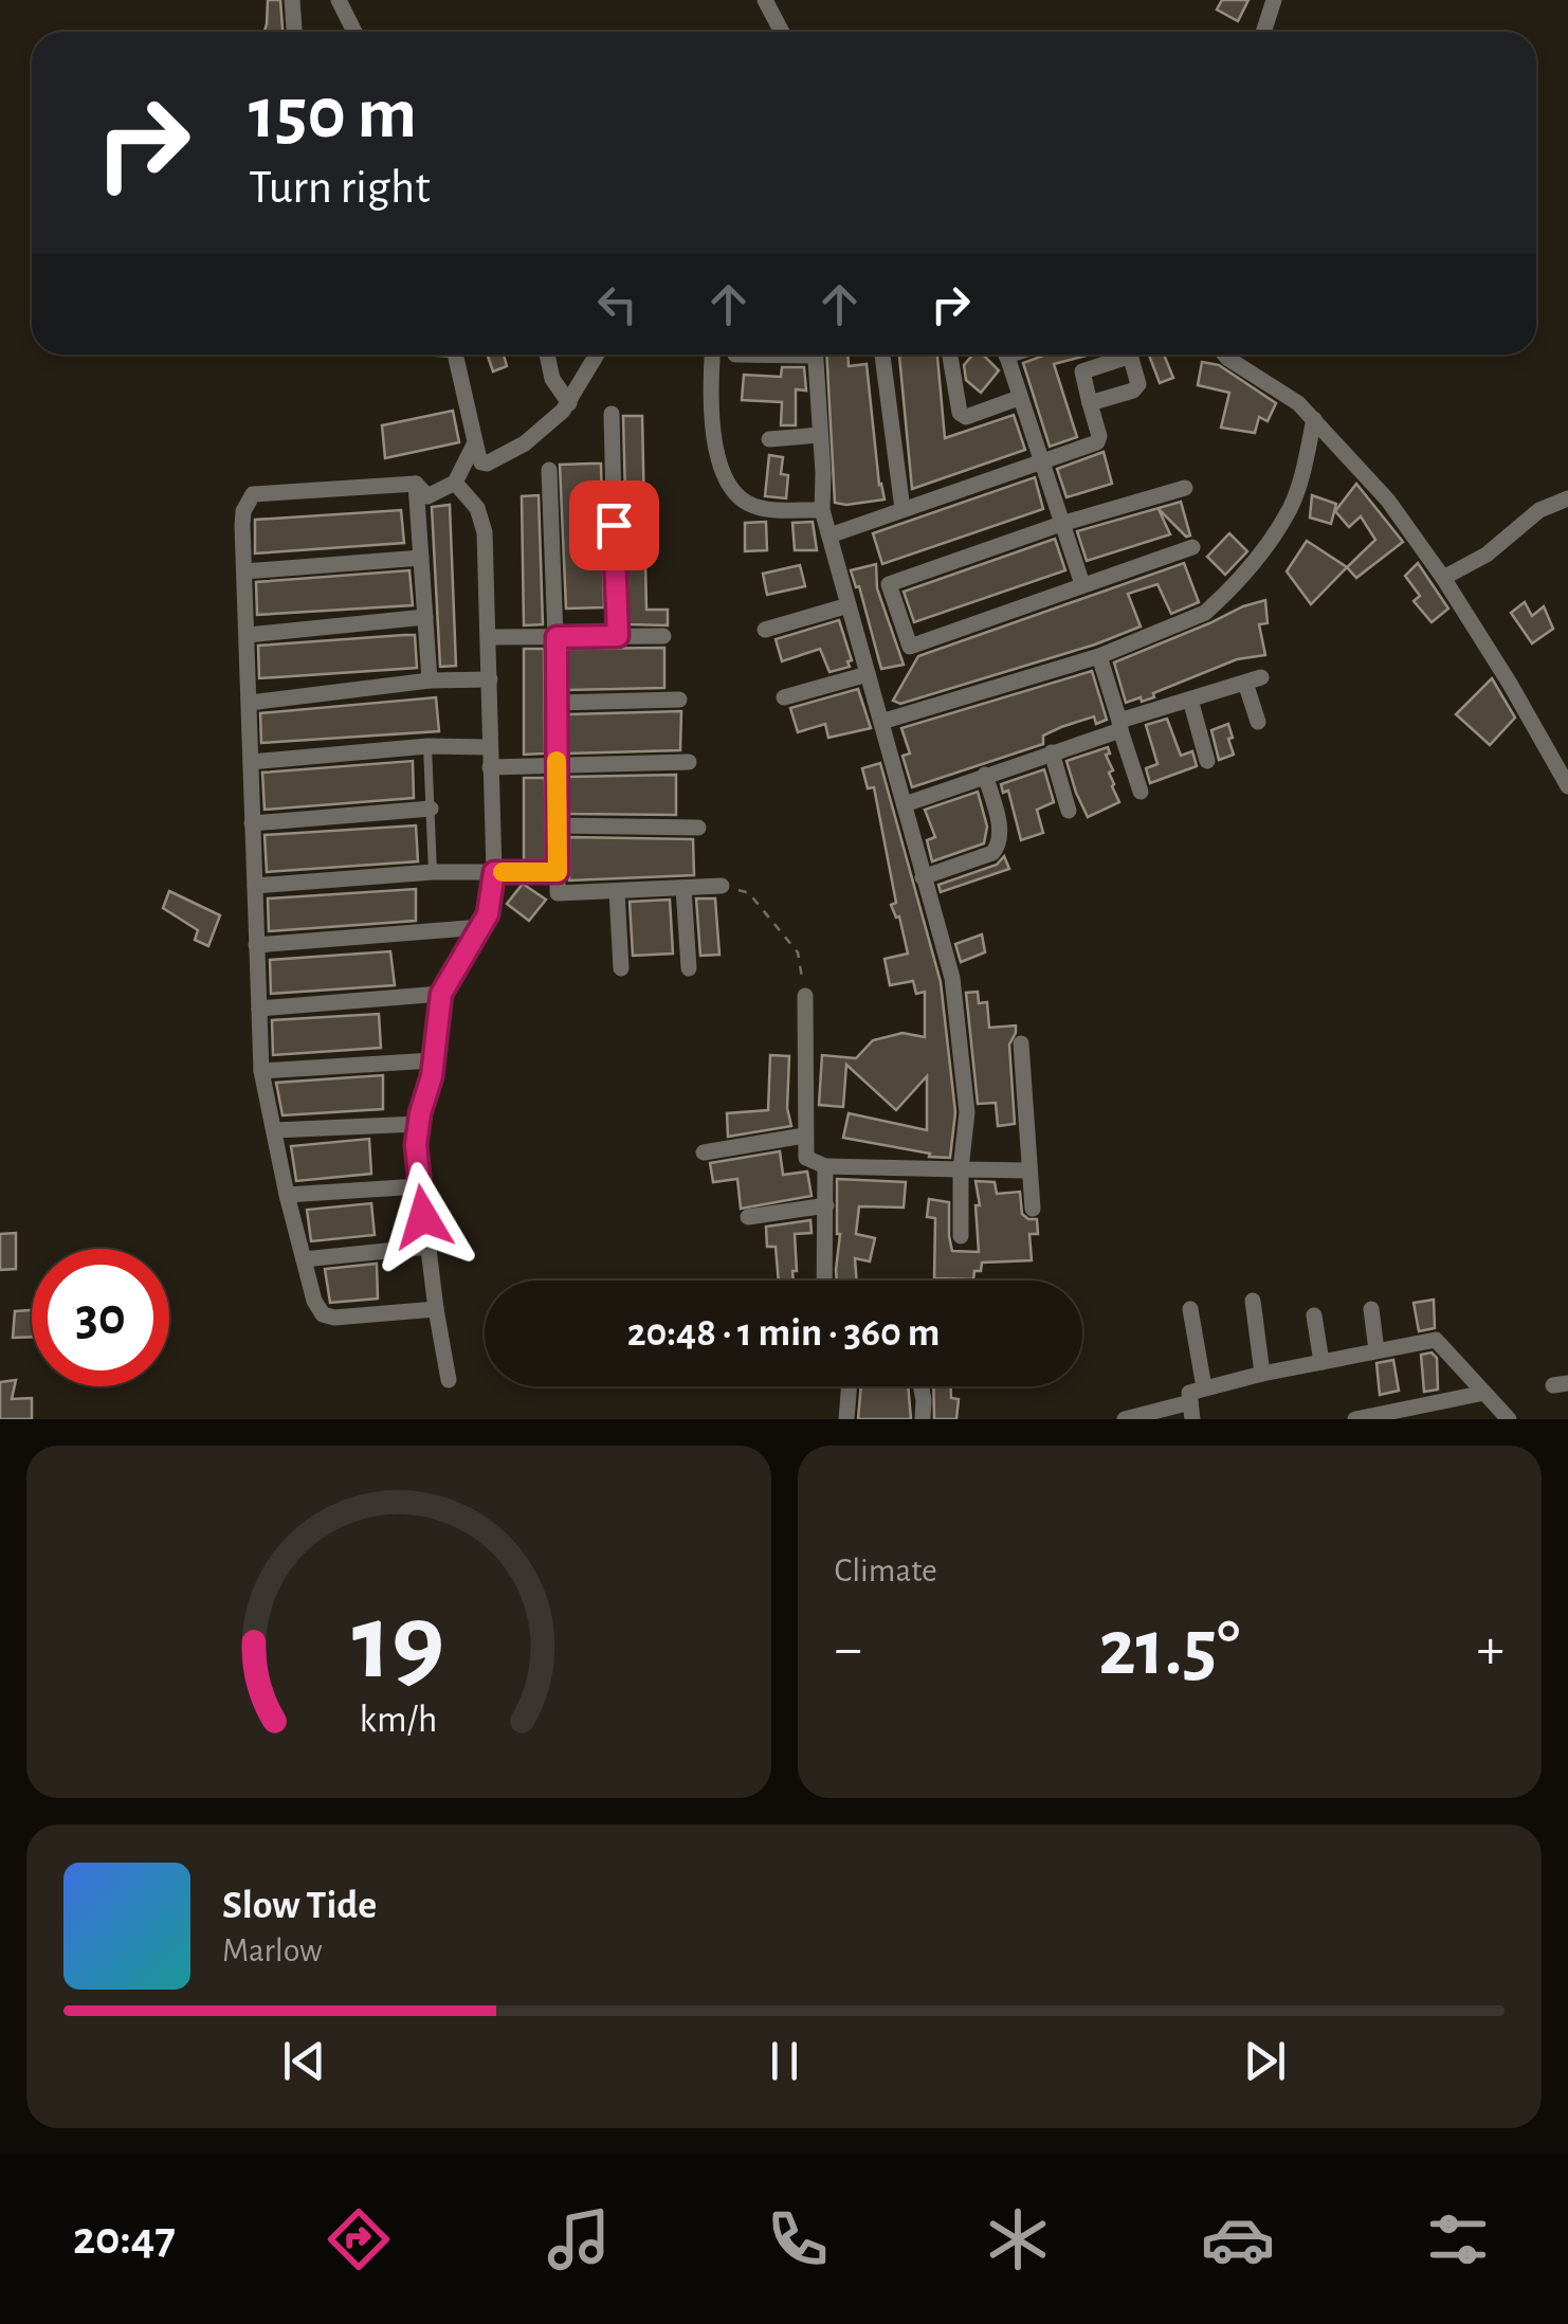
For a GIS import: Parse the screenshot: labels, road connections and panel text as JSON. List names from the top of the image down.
{
  "page": {
    "turn": ["150 m", "Turn right"],
    "limit": "30",
    "trip": "20:48 · 1 min · 360 m",
    "tile": "Climate",
    "heat": ["−", "21.5°", "+"],
    "song": ["Slow Tide", "Marlow"],
    "tabs": "20:47",
    "gauge": ["19", "km/h"]
  }
}
